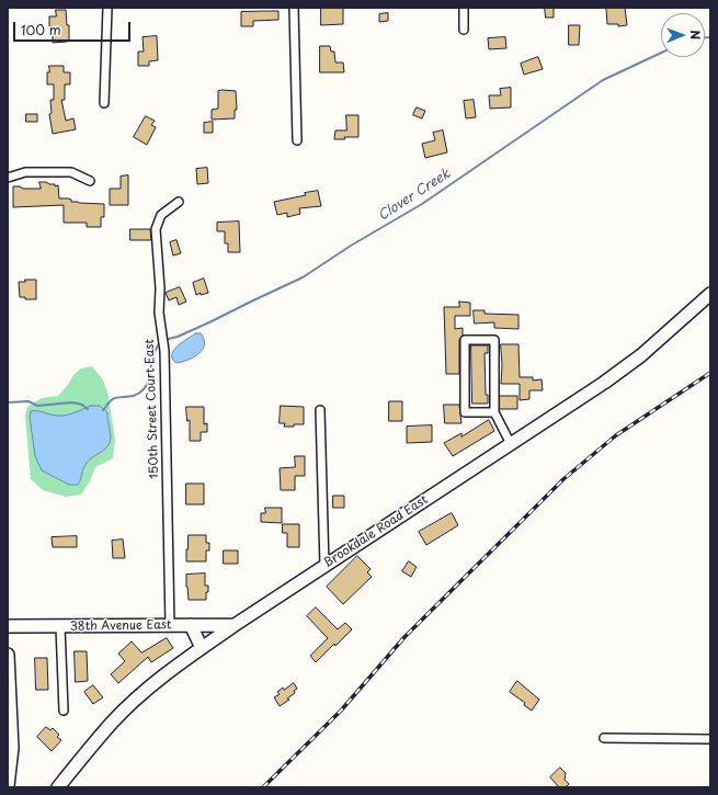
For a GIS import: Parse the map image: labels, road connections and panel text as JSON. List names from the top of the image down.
{
  "streets": {
    "main road": ["Brookdale Road East", "38th Avenue East"],
    "street": ["150th Street Court East"]
  },
  "crossings": [
    ["150th Street Court East", "38th Avenue East"],
    ["Brookdale Road East", "38th Avenue East"]
  ],
  "water": ["Clover Creek"],
  "scale_bar": "100 m",
  "north": "right"
}
